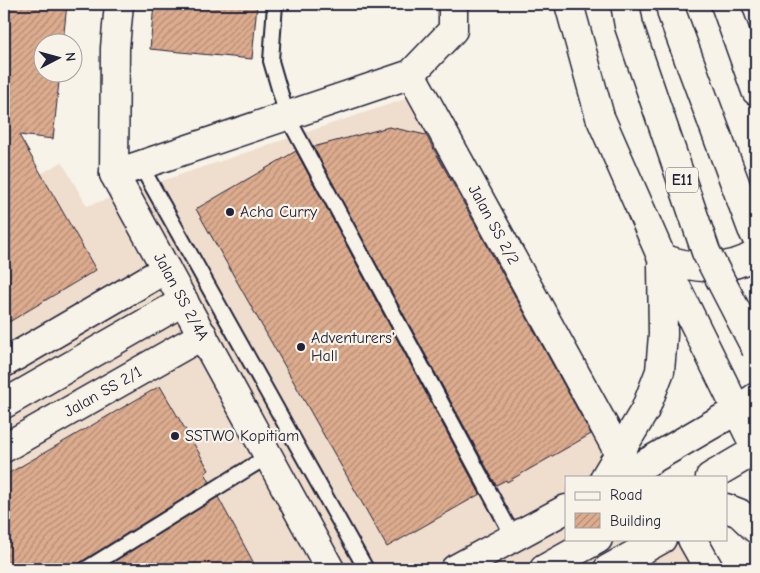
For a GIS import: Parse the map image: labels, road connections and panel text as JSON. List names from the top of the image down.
{
  "streets": {
    "main road": [
      "E11",
      "Jalan SS 2/2",
      "Jalan SS 2/4A",
      "Jalan SS 2/1"
    ]
  },
  "crossings": [
    ["Jalan SS 2/4A", "Jalan SS 2/1"]
  ],
  "places": ["Acha Curry", "Adventurers' Hall", "SSTWO Kopitiam"],
  "legend": ["Road", "Building"],
  "north": "right"
}
